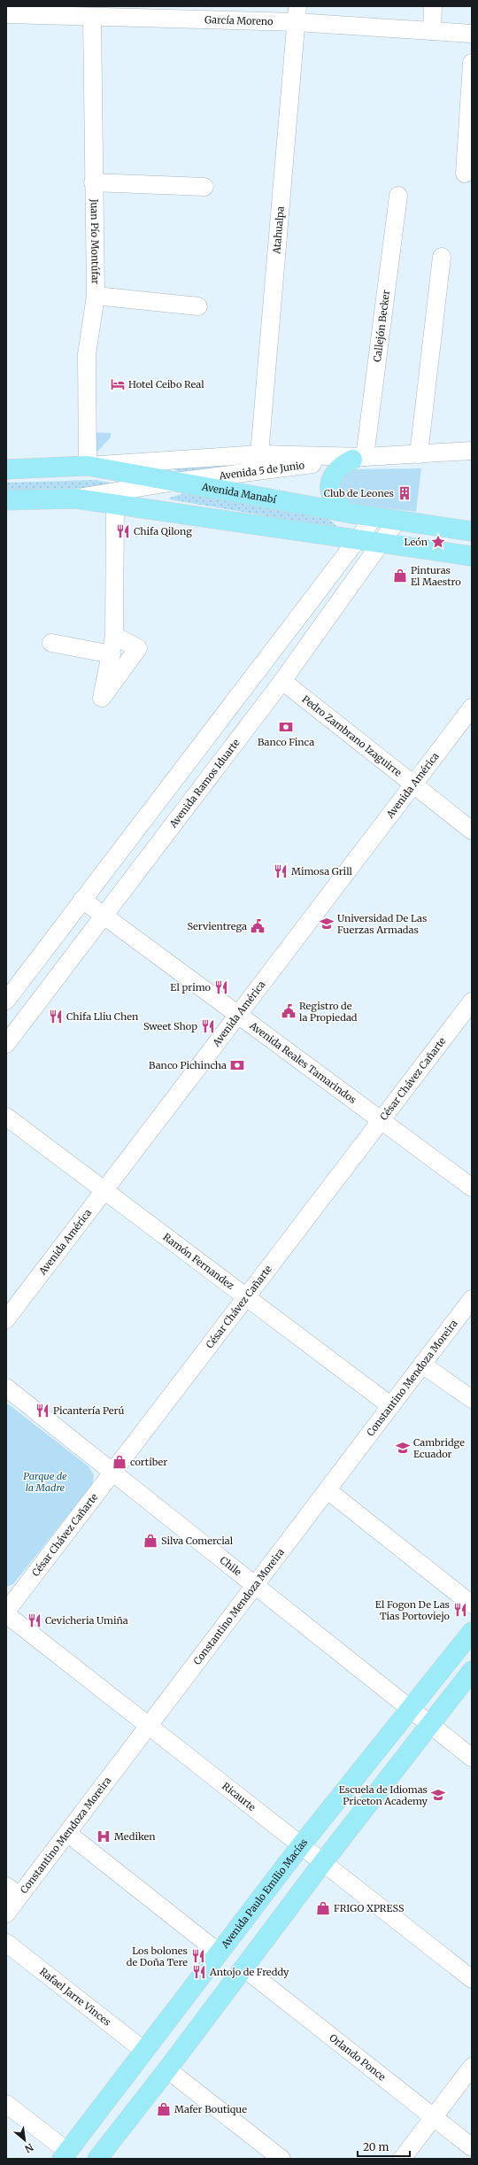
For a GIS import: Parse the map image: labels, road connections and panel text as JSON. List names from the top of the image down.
{
  "streets": {
    "main road": ["Avenida Manabí", "Avenida Paulo Emilio Macías"],
    "street": [
      "García Moreno",
      "Atahualpa",
      "Juan Pío Montúfar",
      "Callejón Becker",
      "Avenida 5 de Junio",
      "Pedro Zambrano Izaguirre",
      "Avenida Ramos Iduarte",
      "Avenida América",
      "Avenida Reales Tamarindos",
      "César Chávez Cañarte",
      "Ramón Fernandez",
      "Constantino Mendoza Moreira",
      "Chile",
      "Ricaurte",
      "Rafael Jarre Vinces",
      "Orlando Ponce"
    ]
  },
  "crossings": [
    ["García Moreno", "Atahualpa"],
    ["García Moreno", "Juan Pío Montúfar"],
    ["Atahualpa", "Avenida 5 de Junio"],
    ["Juan Pío Montúfar", "Avenida 5 de Junio"],
    ["Juan Pío Montúfar", "Avenida Manabí"],
    ["Callejón Becker", "Avenida 5 de Junio"],
    ["Avenida 5 de Junio", "Avenida Manabí"],
    ["Avenida Manabí", "Avenida Ramos Iduarte"],
    ["Pedro Zambrano Izaguirre", "Avenida Ramos Iduarte"],
    ["Pedro Zambrano Izaguirre", "Avenida América"],
    ["Avenida Ramos Iduarte", "Avenida Reales Tamarindos"],
    ["Avenida América", "Avenida Reales Tamarindos"],
    ["Avenida América", "Ramón Fernandez"],
    ["Avenida Reales Tamarindos", "César Chávez Cañarte"],
    ["César Chávez Cañarte", "Ramón Fernandez"],
    ["César Chávez Cañarte", "Chile"],
    ["César Chávez Cañarte", "Ricaurte"],
    ["Ramón Fernandez", "Constantino Mendoza Moreira"],
    ["Constantino Mendoza Moreira", "Chile"],
    ["Constantino Mendoza Moreira", "Ricaurte"],
    ["Chile", "Avenida Paulo Emilio Macías"],
    ["Ricaurte", "Avenida Paulo Emilio Macías"],
    ["Avenida Paulo Emilio Macías", "Rafael Jarre Vinces"]
  ],
  "parks": ["Parque de la Madre"],
  "places": {
    "hotel": ["Hotel Ceibo Real"],
    "building": ["Club de Leones"],
    "restaurant": [
      "Chifa Qilong",
      "Mimosa Grill",
      "El primo",
      "Chifa Lliu Chen",
      "Sweet Shop",
      "Picantería Perú",
      "El Fogon De Las Tias Portoviejo",
      "Cevicheria Umiña",
      "Los bolones de Doña Tere",
      "Antojo de Freddy"
    ],
    "place": ["León"],
    "shop": [
      "Pinturas El Maestro",
      "cortiber",
      "Silva Comercial",
      "FRIGO XPRESS",
      "Mafer Boutique"
    ],
    "bank": ["Banco Finca", "Banco Pichincha"],
    "school or university": ["Universidad De Las Fuerzas Armadas", "Cambridge Ecuador", "Escuela de Idiomas Priceton Academy"],
    "public building": ["Servientrega", "Registro de la Propiedad"],
    "hospital": ["Mediken"]
  },
  "scale_bar": "20 m",
  "north": "bottom right"
}
